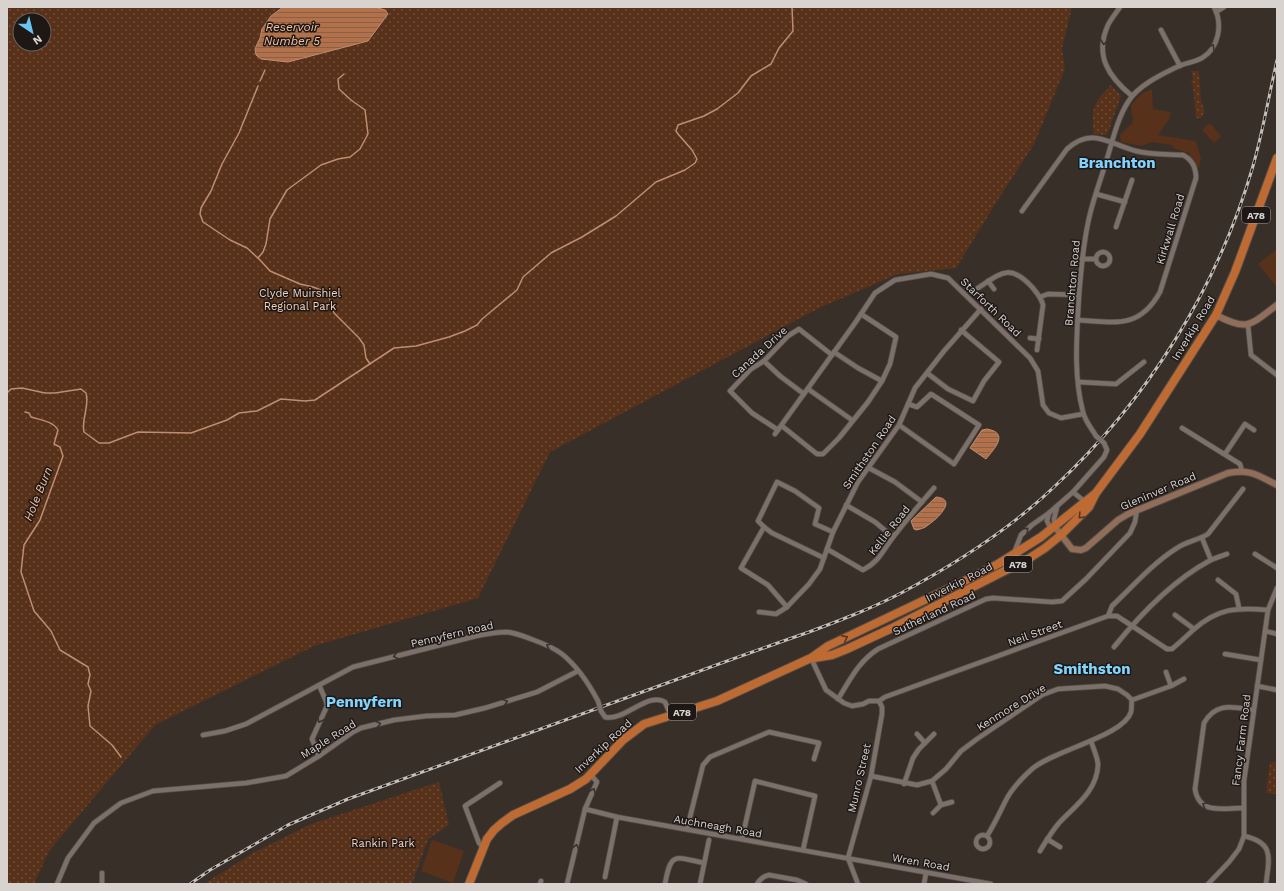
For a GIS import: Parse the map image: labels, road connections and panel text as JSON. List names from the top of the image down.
{
  "streets": {
    "highway": ["A78", "Inverkip Road"],
    "street": [
      "Kirkwall Road",
      "Branchton Road",
      "Starforth Road",
      "Canada Drive",
      "Smithston Road",
      "Gleninver Road",
      "Kellie Road",
      "Sutherland Road",
      "Neil Street",
      "Pennyfern Road",
      "Kenmore Drive",
      "Maple Road",
      "Fancy Farm Road",
      "Munro Street",
      "Auchneagh Road",
      "Wren Road"
    ]
  },
  "crossings": [
    ["Kirkwall Road", "Branchton Road"],
    ["Branchton Road", "Starforth Road"],
    ["Starforth Road", "Canada Drive"],
    ["Starforth Road", "Smithston Road"],
    ["Inverkip Road", "Gleninver Road"],
    ["Inverkip Road", "Neil Street"],
    ["Inverkip Road", "Pennyfern Road"],
    ["Smithston Road", "Kellie Road"],
    ["Gleninver Road", "Sutherland Road"],
    ["Sutherland Road", "Neil Street"],
    ["Neil Street", "Munro Street"],
    ["Pennyfern Road", "Maple Road"],
    ["Munro Street", "Auchneagh Road"],
    ["Munro Street", "Wren Road"],
    ["Auchneagh Road", "Wren Road"]
  ],
  "one_way": ["Pennyfern Road", "Maple Road"],
  "districts": ["Branchton", "Smithston", "Pennyfern"],
  "water": ["Reservoir Number 5", "Hole Burn"],
  "parks": ["Clyde Muirshiel Regional Park", "Rankin Park"],
  "north": "bottom right"
}
